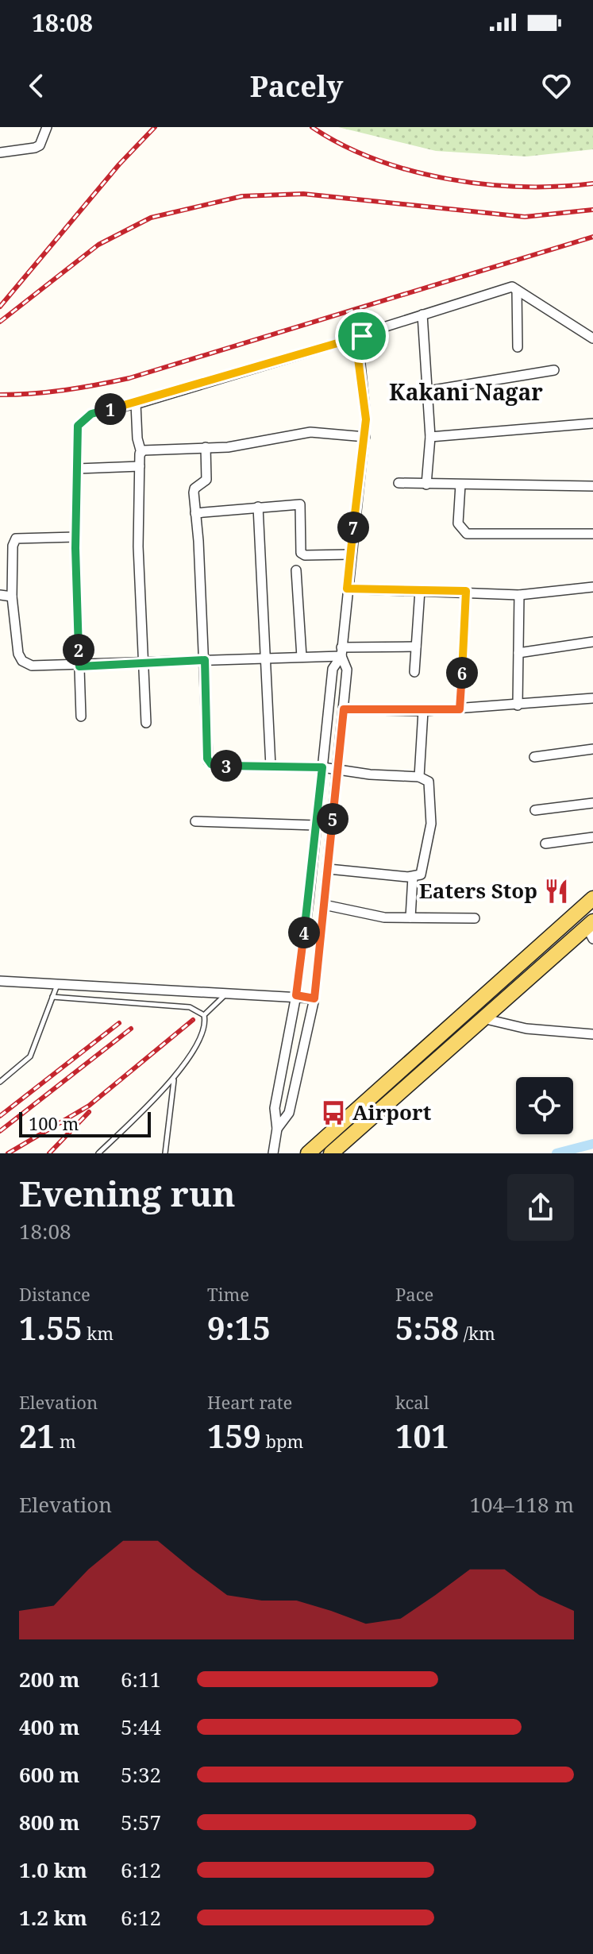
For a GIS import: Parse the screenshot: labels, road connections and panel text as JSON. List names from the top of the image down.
{
  "districts": ["Kakani Nagar"],
  "places": {
    "restaurant": ["Eaters Stop"],
    "bus stop": ["Airport"]
  },
  "scale_bar": "100 m",
  "page": {
    "status": "18:08",
    "header": "Pacely",
    "pins": [
      "1",
      "7",
      "2",
      "6",
      "3",
      "5",
      "4"
    ],
    "scale": "100 m",
    "heading": ["Evening run", "18:08"],
    "stats": [
      ["Distance", "1.55 km"],
      ["Time", "9:15"],
      ["Pace", "5:58 /km"],
      ["Elevation", "21 m"],
      ["Heart rate", "159 bpm"],
      ["kcal", "101"]
    ],
    "chart": ["Elevation", "104–118 m"],
    "list": [
      {
        "name": "200 m",
        "note": "6:11"
      },
      {
        "name": "400 m",
        "note": "5:44"
      },
      {
        "name": "600 m",
        "note": "5:32"
      },
      {
        "name": "800 m",
        "note": "5:57"
      },
      {
        "name": "1.0 km",
        "note": "6:12"
      },
      {
        "name": "1.2 km",
        "note": "6:12"
      }
    ]
  }
}
